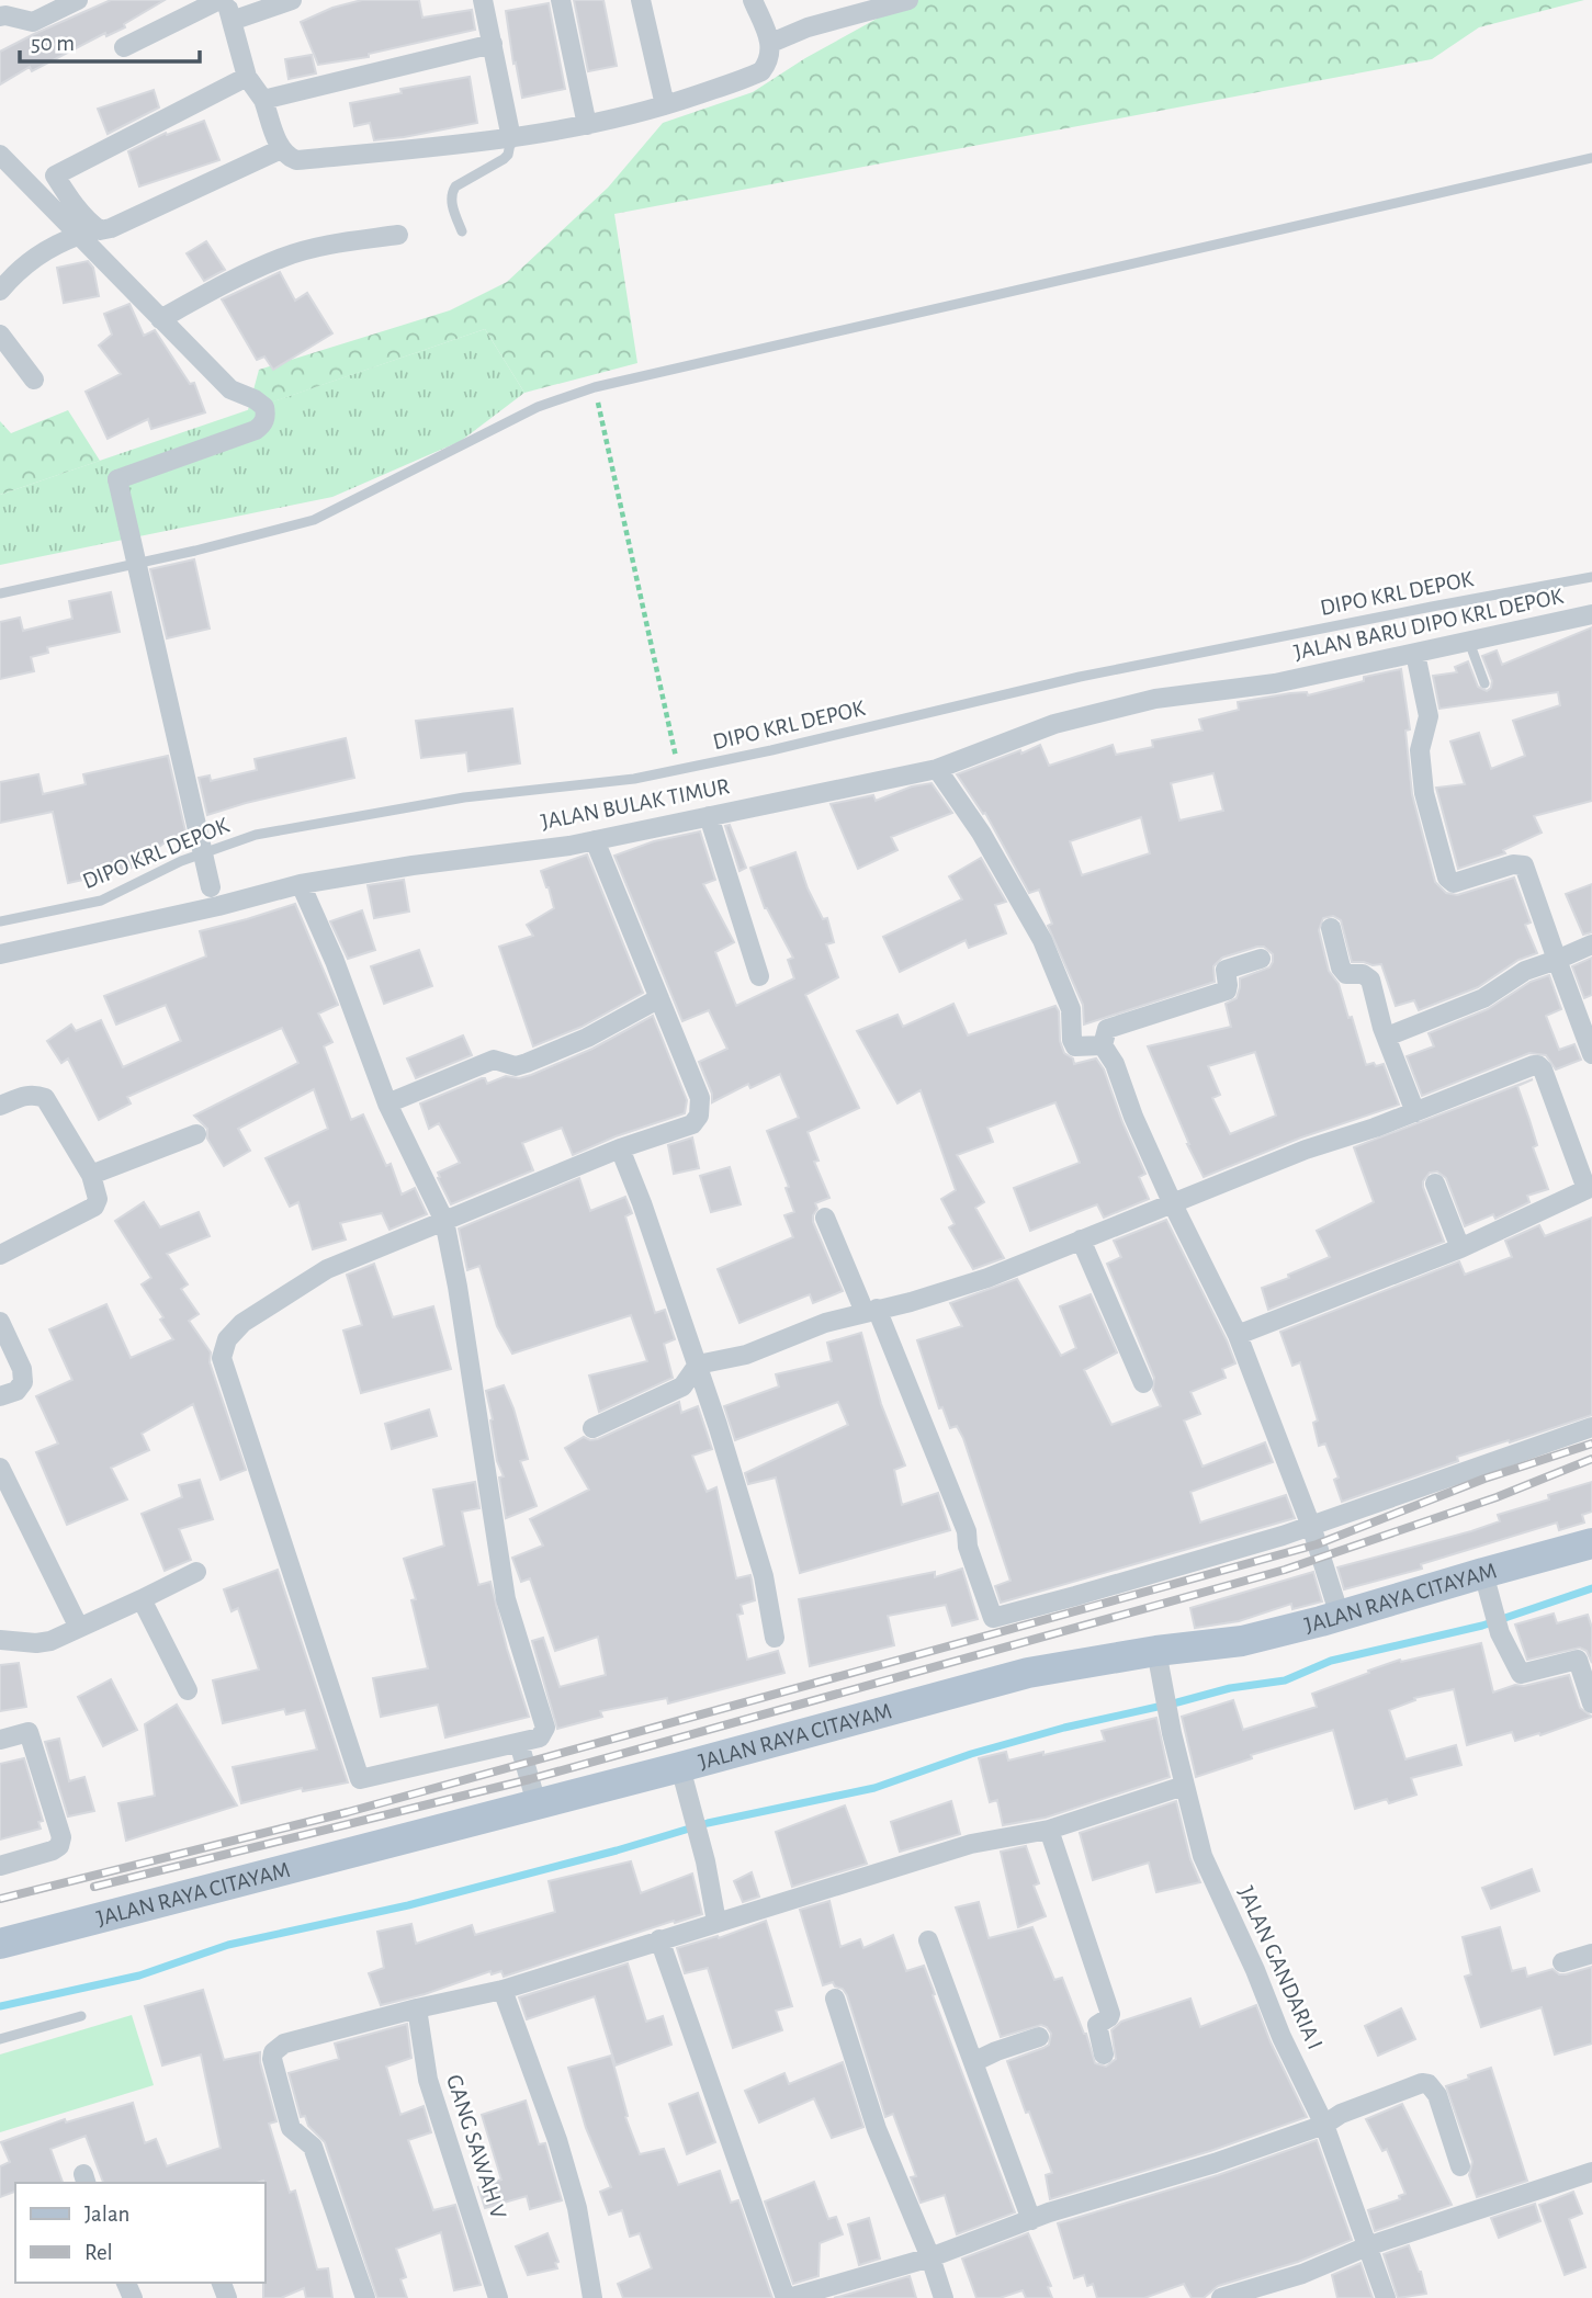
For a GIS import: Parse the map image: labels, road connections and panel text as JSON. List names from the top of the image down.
{
  "streets": {
    "main road": ["JALAN RAYA CITAYAM"],
    "street": [
      "JALAN BARU DIPO KRL DEPOK",
      "JALAN BULAK TIMUR",
      "JALAN GANDARIA I",
      "GANG SAWAH V"
    ],
    "lane": ["DIPO KRL DEPOK"]
  },
  "crossings": [
    ["JALAN BARU DIPO KRL DEPOK", "JALAN BULAK TIMUR"],
    ["JALAN RAYA CITAYAM", "JALAN GANDARIA I"]
  ],
  "legend": ["Jalan", "Rel"],
  "scale_bar": "50 m"
}
